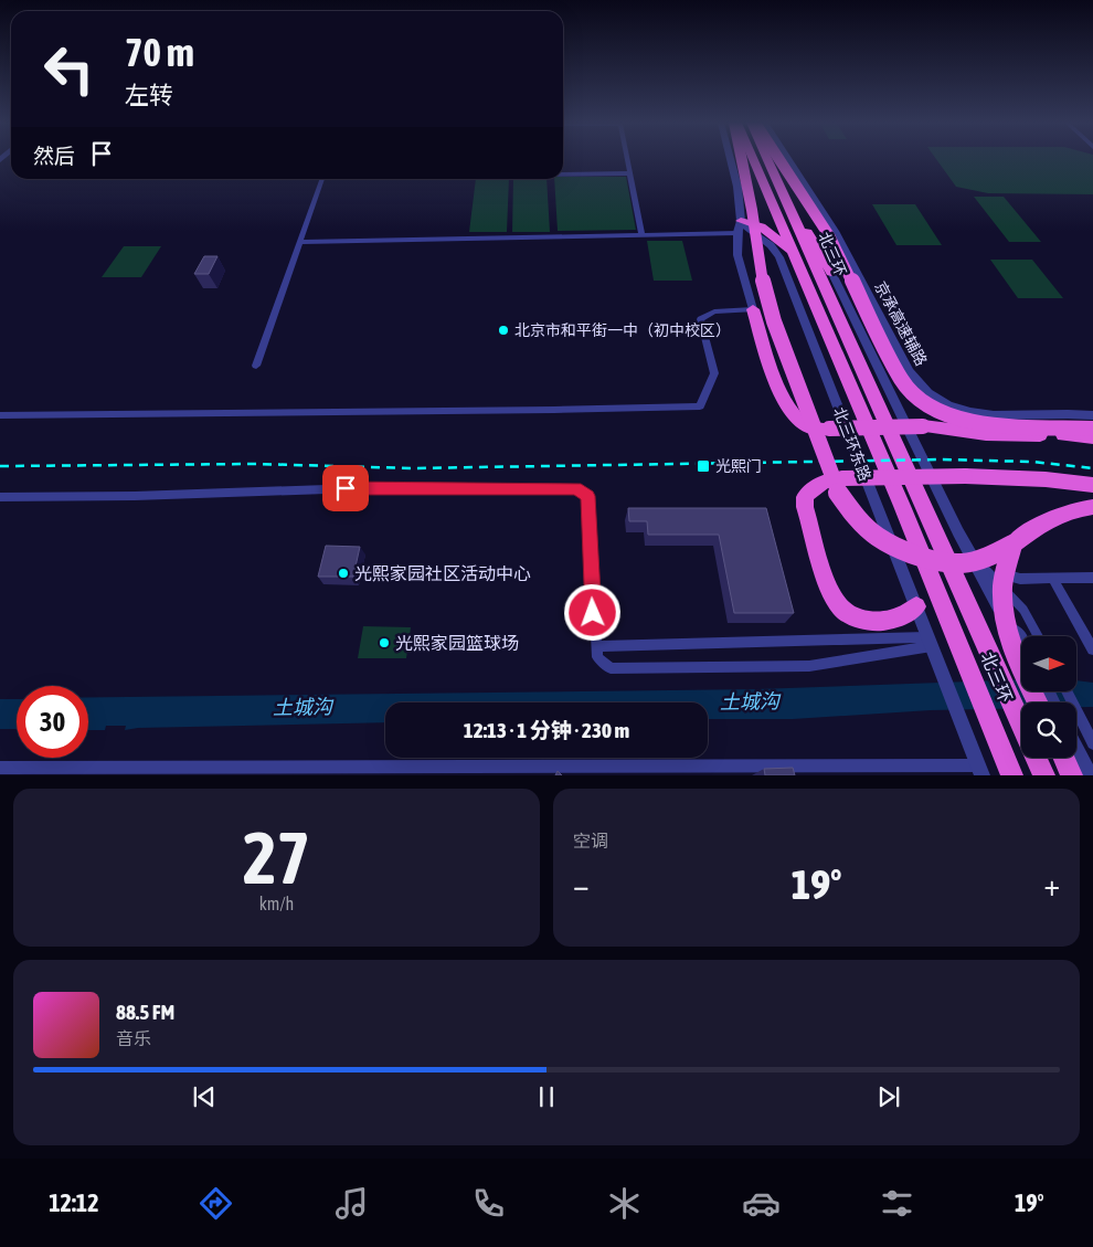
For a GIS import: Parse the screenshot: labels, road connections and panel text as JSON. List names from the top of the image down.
{
  "streets": {
    "highway": ["北三环", "北三环东路"],
    "street": ["京承高速辅路"]
  },
  "crossings": [
    ["北三环", "北三环东路"]
  ],
  "water": ["土城沟"],
  "places": {
    "other": ["北京市和平街一中（初中校区）", "光熙家园社区活动中心", "光熙家园篮球场"],
    "transit": ["光熙门"]
  },
  "north": "right",
  "page": {
    "turn": ["70 m", "左转"],
    "then": "然后",
    "limit": "30",
    "trip": "12:13 · 1 分钟 · 230 m",
    "tile": [
      ["27", "km/h"],
      "空调"
    ],
    "heat": ["−", "19°", "+"],
    "song": ["88.5 FM", "音乐"],
    "tabs": ["12:12", "19°"]
  }
}
